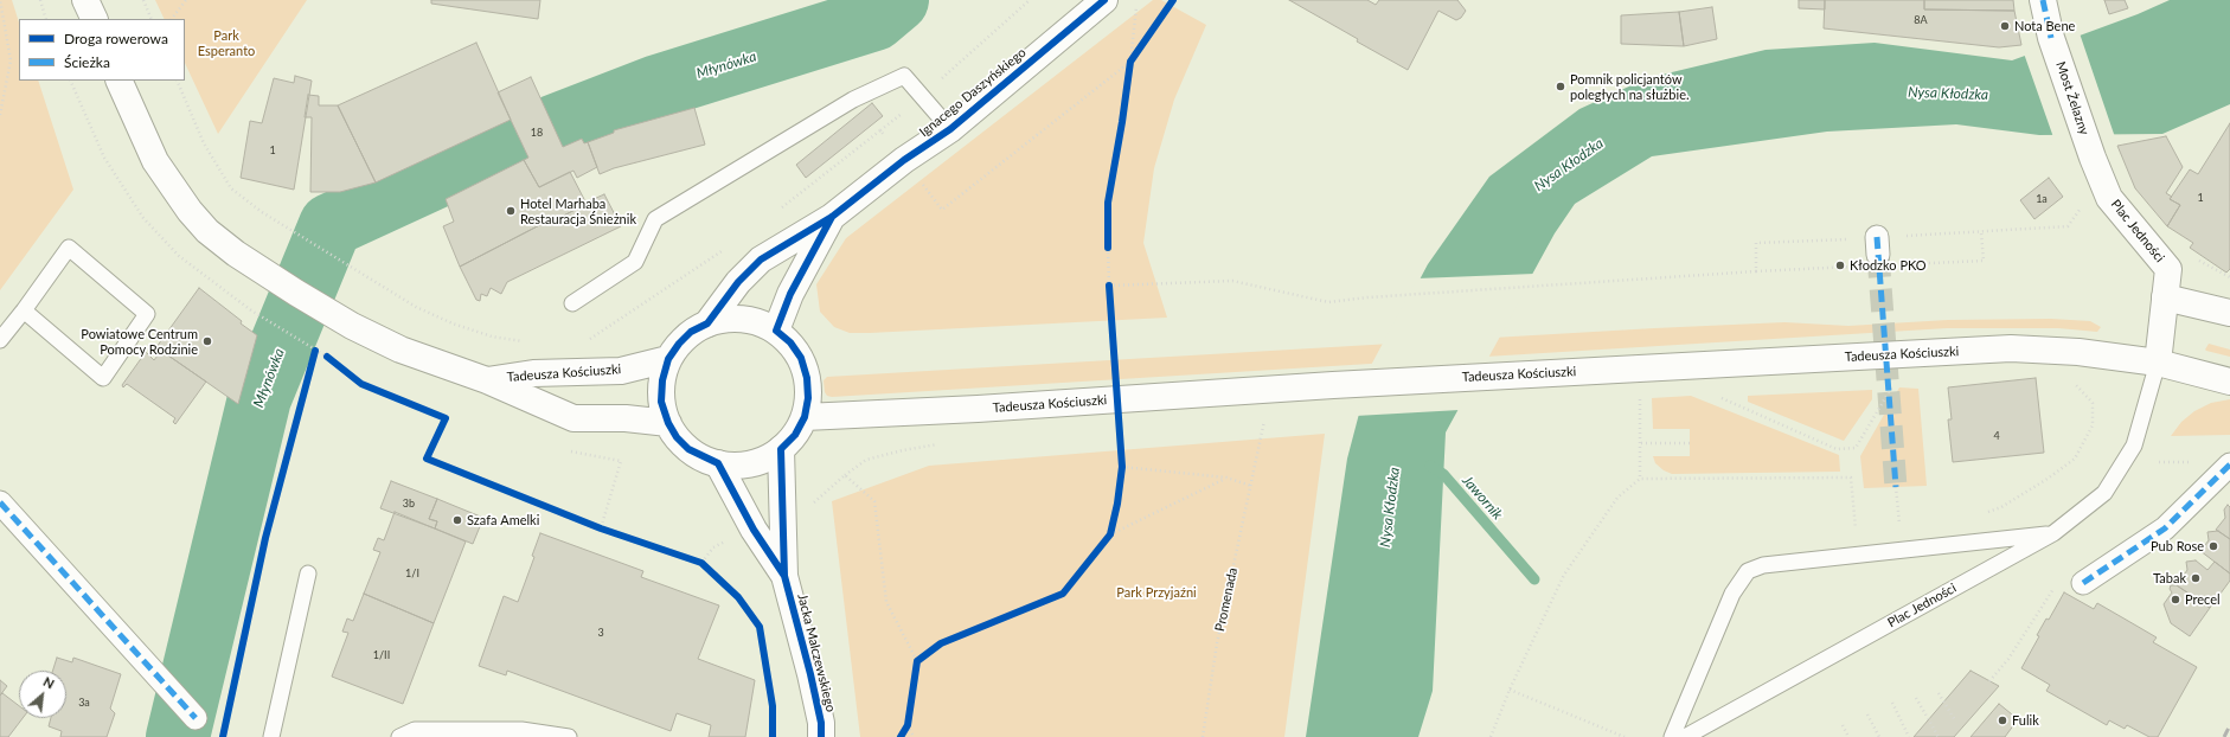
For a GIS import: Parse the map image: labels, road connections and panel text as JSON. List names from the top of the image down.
{
  "streets": {
    "street": [
      "Ignacego Daszyńskiego",
      "Most Żelazny",
      "Plac Jedności",
      "Tadeusza Kościuszki",
      "Jacka Malczewskiego"
    ],
    "path": ["Promenada"]
  },
  "crossings": [
    ["Ignacego Daszyńskiego", "Tadeusza Kościuszki"],
    ["Ignacego Daszyńskiego", "Jacka Malczewskiego"],
    ["Most Żelazny", "Plac Jedności"],
    ["Plac Jedności", "Tadeusza Kościuszki"],
    ["Tadeusza Kościuszki", "Jacka Malczewskiego"]
  ],
  "water": ["Młynówka", "Nysa Kłodzka", "Jawornik"],
  "parks": ["Park Esperanto", "Park Przyjaźni"],
  "places": [
    "Nota Bene",
    "Pomnik policjantów poległych na służbie.",
    "Hotel Marhaba Restauracja Śnieżnik",
    "Kłodzko PKO",
    "Powiatowe Centrum Pomocy Rodzinie",
    "Szafa Amelki",
    "Pub Rose",
    "Tabak",
    "Precel",
    "Fulik"
  ],
  "house_numbers": [
    "8A",
    "18",
    "1",
    "1",
    "1a",
    "4",
    "3b",
    "1/I",
    "3",
    "1/II",
    "3a"
  ],
  "legend": ["Droga rowerowa", "Ścieżka"],
  "north": "top right"
}
